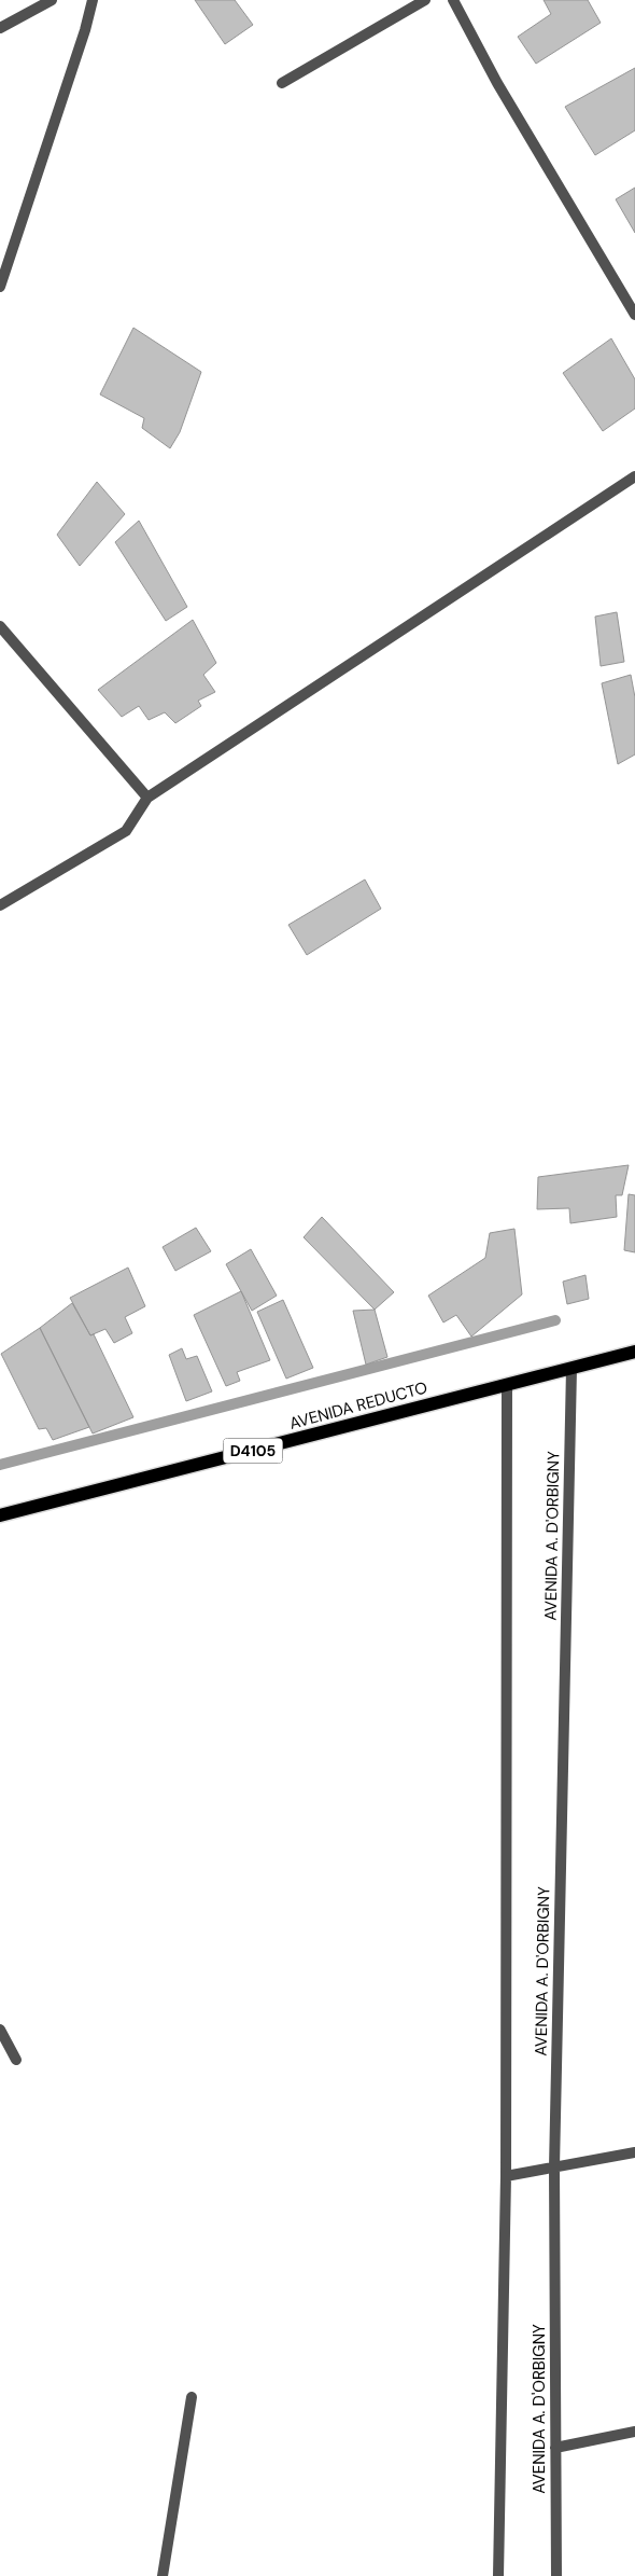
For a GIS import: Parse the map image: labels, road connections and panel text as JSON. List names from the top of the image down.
{
  "streets": {
    "main road": ["AVENIDA REDUCTO", "D4105"],
    "street": ["AVENIDA A. D'ORBIGNY"]
  },
  "crossings": [
    ["AVENIDA REDUCTO", "D4105"],
    ["D4105", "AVENIDA A. D'ORBIGNY"]
  ]
}
